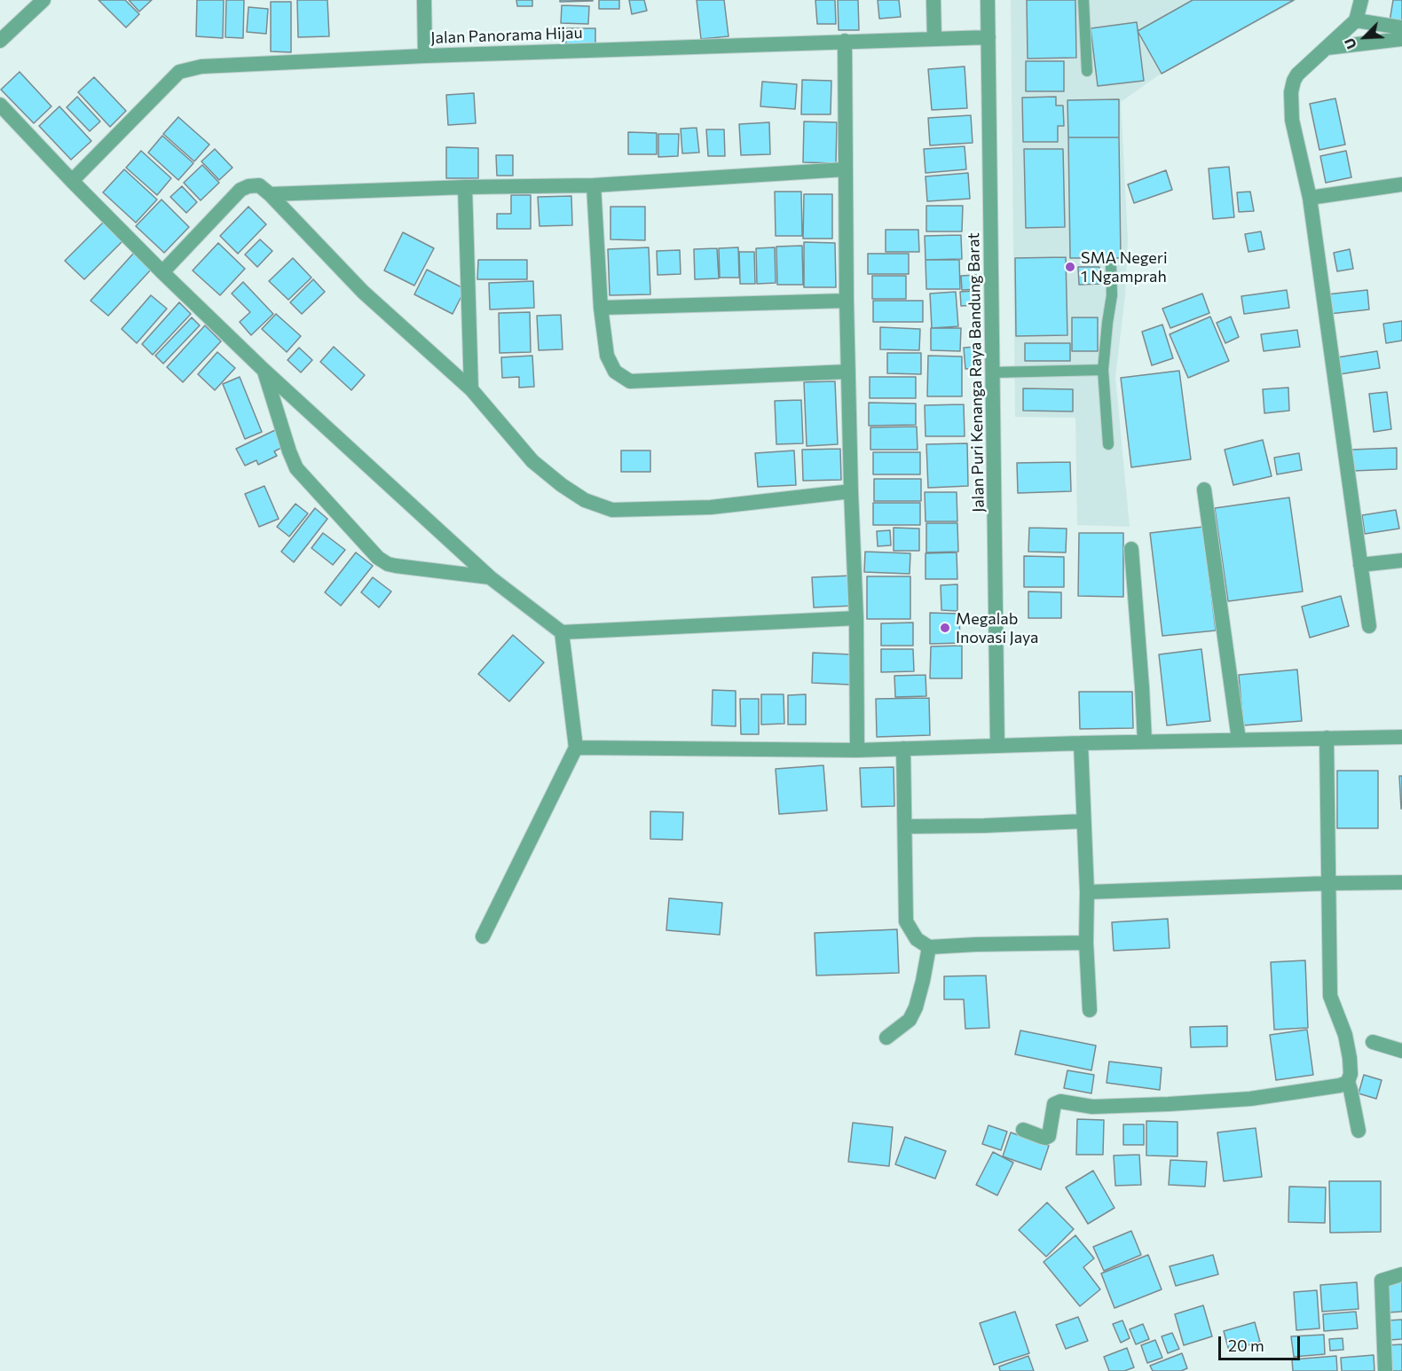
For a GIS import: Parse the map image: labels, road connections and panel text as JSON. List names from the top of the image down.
{
  "streets": {
    "street": ["Jalan Panorama Hijau", "Jalan Puri Kenanga Raya Bandung Barat"]
  },
  "crossings": [
    ["Jalan Panorama Hijau", "Jalan Puri Kenanga Raya Bandung Barat"]
  ],
  "places": ["SMA Negeri 1 Ngamprah", "Megalab Inovasi Jaya"],
  "scale_bar": "20 m",
  "north": "bottom left"
}
